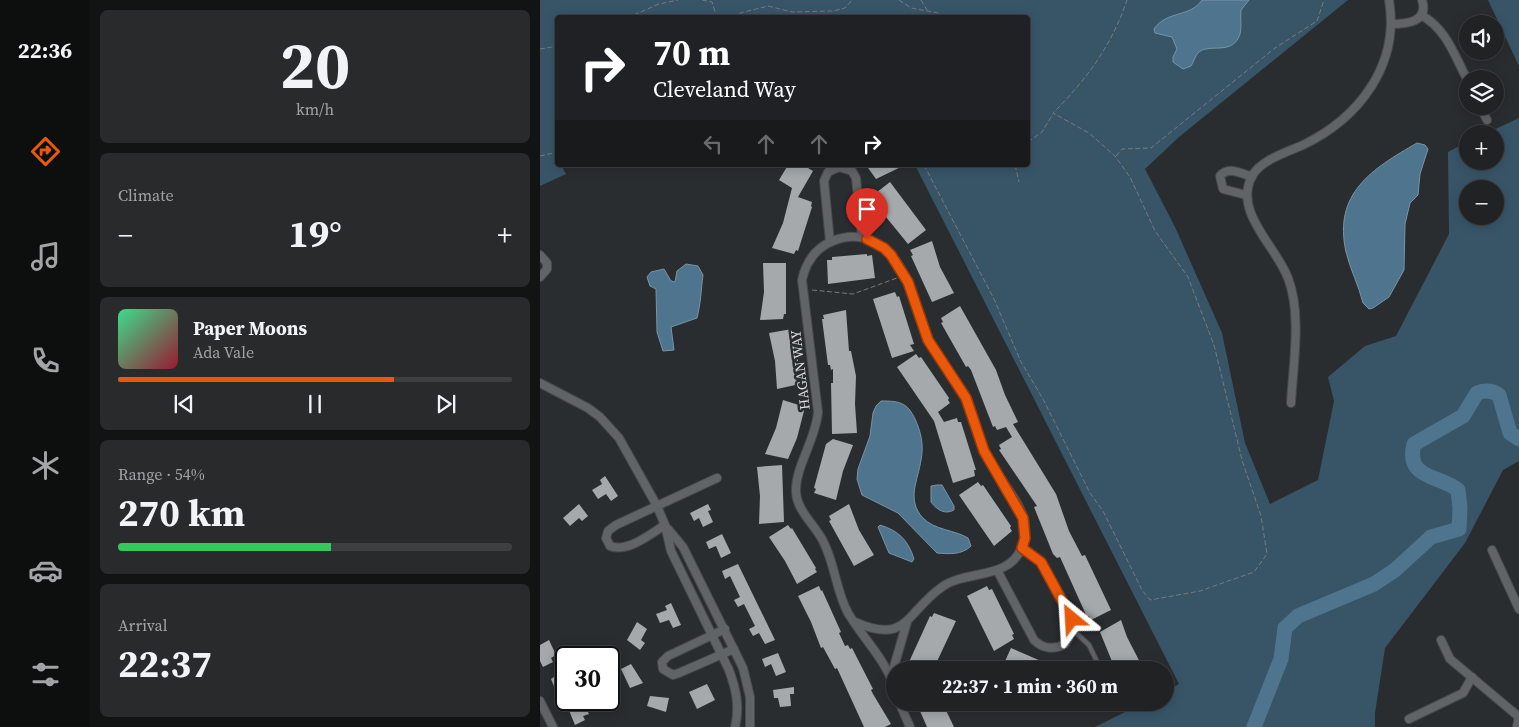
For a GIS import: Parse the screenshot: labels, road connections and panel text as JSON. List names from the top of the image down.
{
  "streets": {
    "street": ["HAGAN WAY"]
  },
  "page": {
    "tabs": "22:36",
    "tile": [
      ["20", "km/h"],
      "Climate",
      ["Range · 54%", "270 km"],
      ["Arrival", "22:37"]
    ],
    "map_buttons": ["+", "−"],
    "turn": ["70 m", "Cleveland Way"],
    "heat": ["−", "19°", "+"],
    "song": ["Paper Moons", "Ada Vale"],
    "limit": "30",
    "trip": "22:37 · 1 min · 360 m"
  }
}
